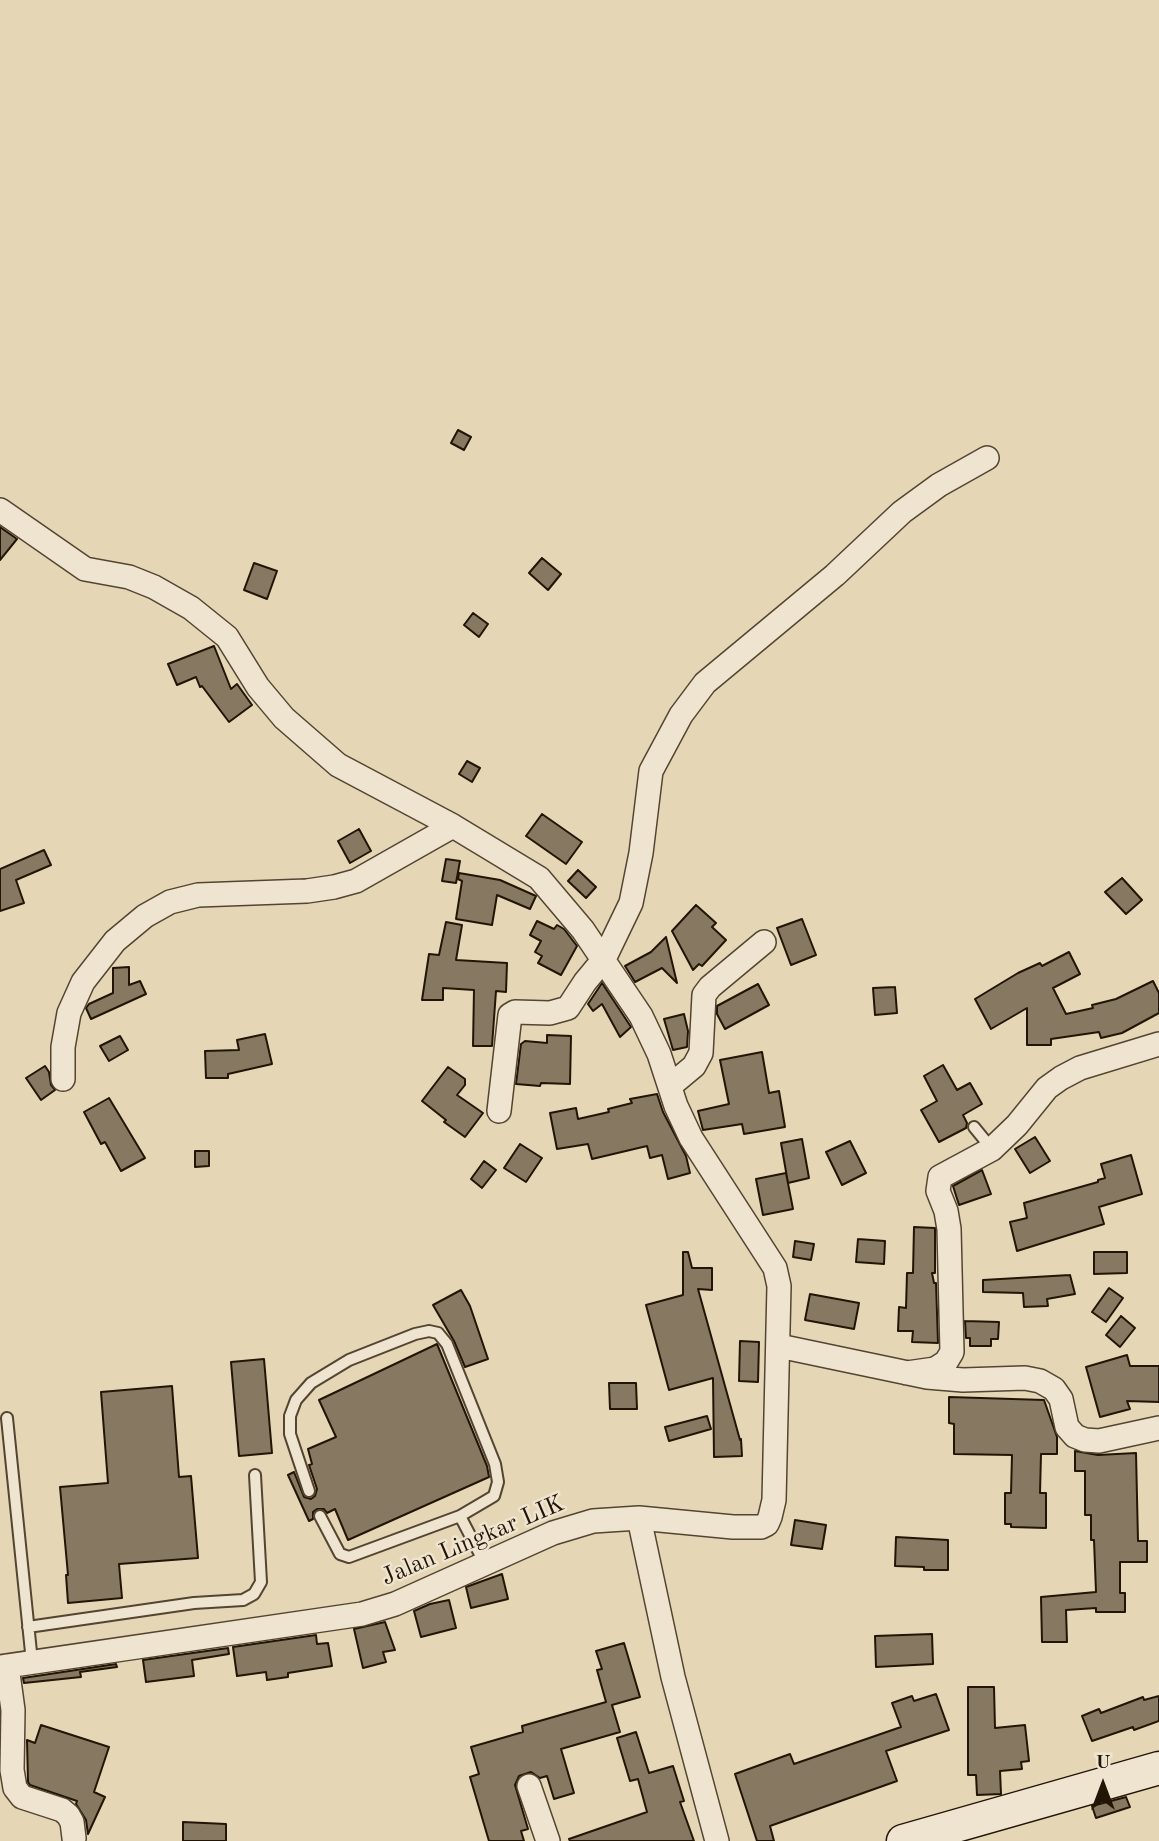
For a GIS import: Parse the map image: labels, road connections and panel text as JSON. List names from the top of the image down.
{
  "streets": {
    "street": ["Jalan Lingkar LIK"]
  },
  "north": "top"
}
